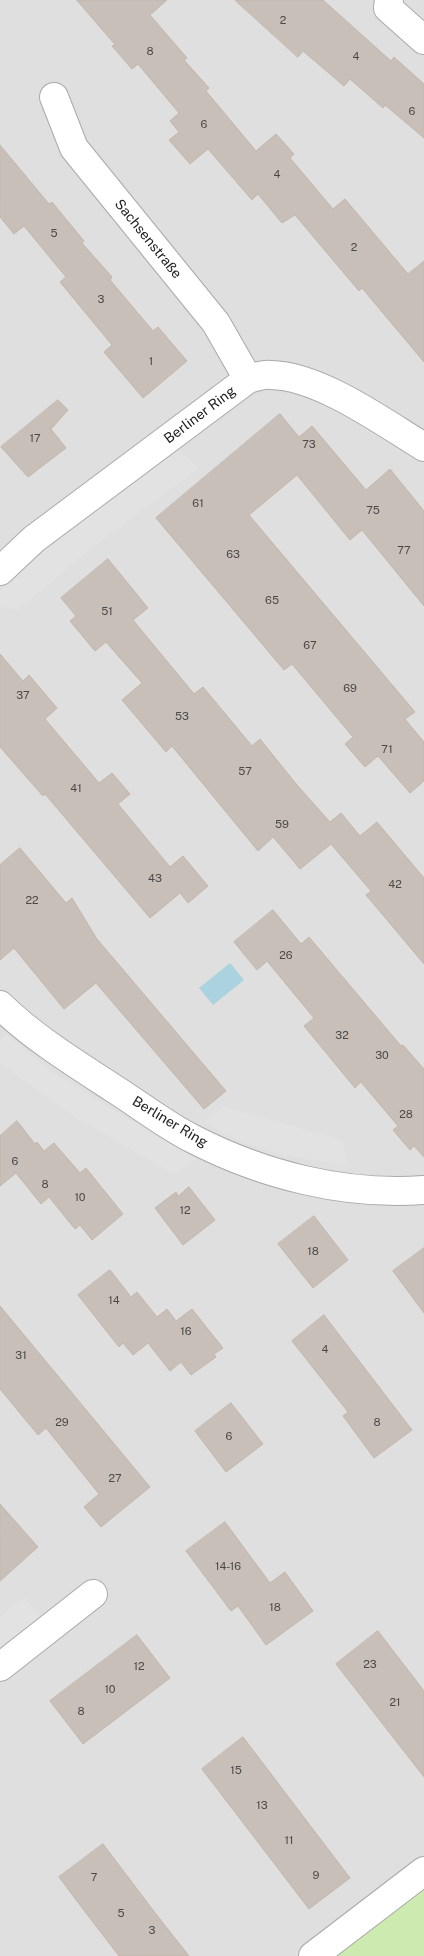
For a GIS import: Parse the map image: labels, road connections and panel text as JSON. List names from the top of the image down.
{
  "streets": {
    "street": ["Sachsenstraße", "Berliner Ring"]
  },
  "crossings": [
    ["Sachsenstraße", "Berliner Ring"]
  ],
  "house_numbers": [
    "2",
    "8",
    "4",
    "6",
    "6",
    "4",
    "5",
    "2",
    "3",
    "1",
    "17",
    "73",
    "61",
    "75",
    "77",
    "63",
    "65",
    "51",
    "67",
    "69",
    "37",
    "53",
    "71",
    "57",
    "41",
    "59",
    "43",
    "42",
    "22",
    "26",
    "32",
    "30",
    "28",
    "6",
    "8",
    "10",
    "12",
    "18",
    "14",
    "16",
    "4",
    "31",
    "29",
    "8",
    "6",
    "27",
    "14-16",
    "18",
    "23",
    "12",
    "10",
    "21",
    "8",
    "15",
    "13",
    "11",
    "9",
    "7",
    "5",
    "3"
  ]
}
